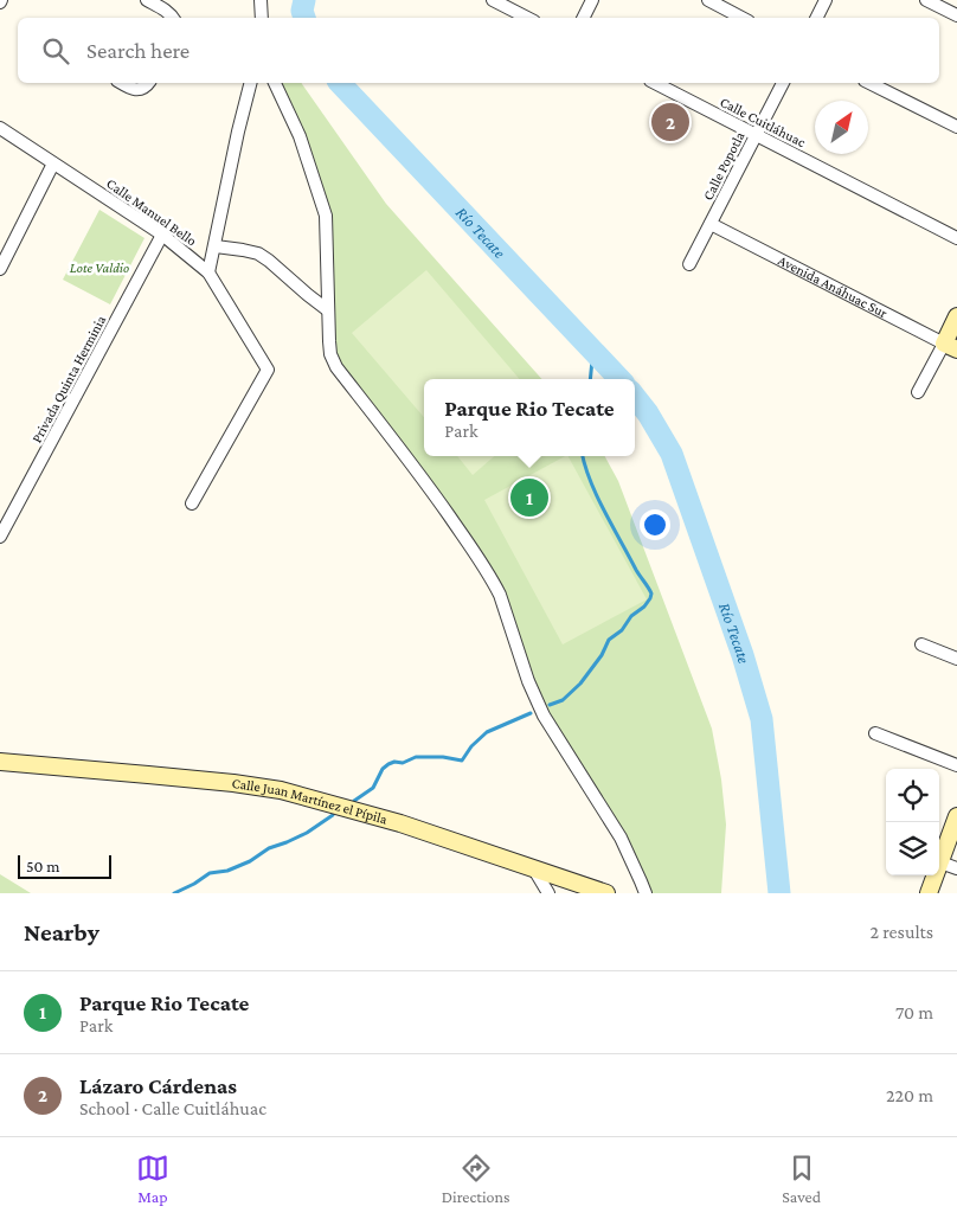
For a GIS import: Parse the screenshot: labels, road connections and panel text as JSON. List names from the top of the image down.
{
  "streets": {
    "main road": ["Calle Juan Martínez el Pípila"],
    "street": [
      "Calle Cuitláhuac",
      "Calle Popotla",
      "Calle Manuel Bello",
      "Avenida Anáhuac Sur",
      "Privada Quinta Herminia"
    ]
  },
  "crossings": [
    ["Calle Cuitláhuac", "Calle Popotla"],
    ["Calle Popotla", "Avenida Anáhuac Sur"],
    ["Calle Manuel Bello", "Privada Quinta Herminia"]
  ],
  "water": ["Río Tecate"],
  "parks": ["Lote Valdio"],
  "scale_bar": "50 m",
  "north": "top right",
  "page": {
    "search": "Search here",
    "pins": ["2", "1"],
    "popup": ["Parque Rio Tecate", "Park"],
    "scale": "50 m",
    "heading": ["Nearby", "2 results"],
    "list": [
      {
        "mark": "1",
        "name": "Parque Rio Tecate",
        "note": "Park",
        "value": "70 m"
      },
      {
        "mark": "2",
        "name": "Lázaro Cárdenas",
        "note": "School · Calle Cuitláhuac",
        "value": "220 m"
      }
    ],
    "nav": ["Map", "Directions", "Saved"]
  }
}
